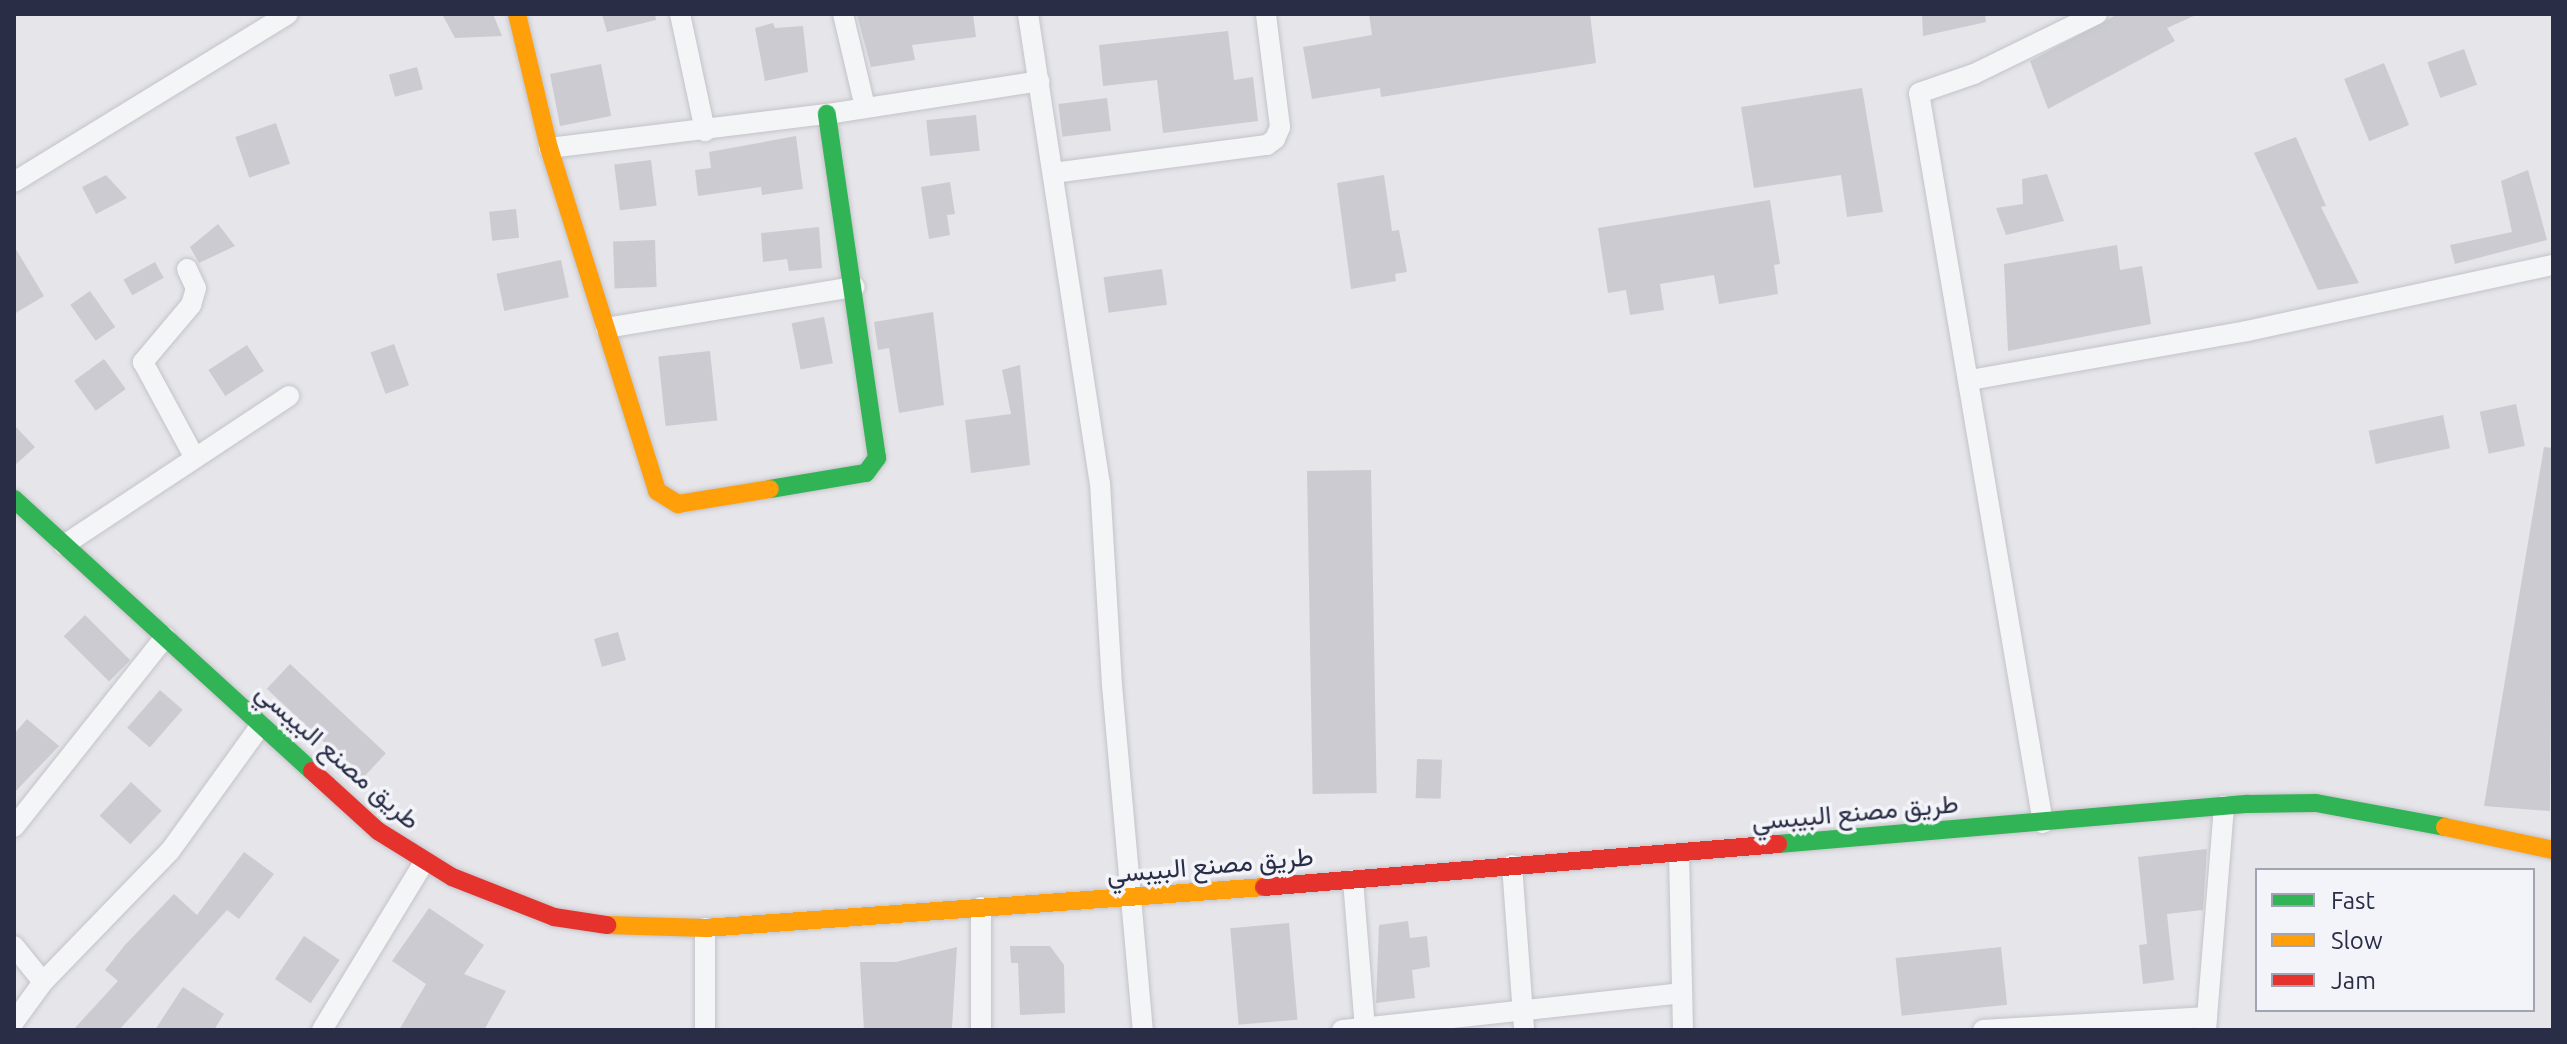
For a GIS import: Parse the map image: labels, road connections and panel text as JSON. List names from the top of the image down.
{
  "streets": {
    "main road": ["طريق مصنع البيبسي"]
  },
  "legend": ["Fast", "Slow", "Jam"]
}
